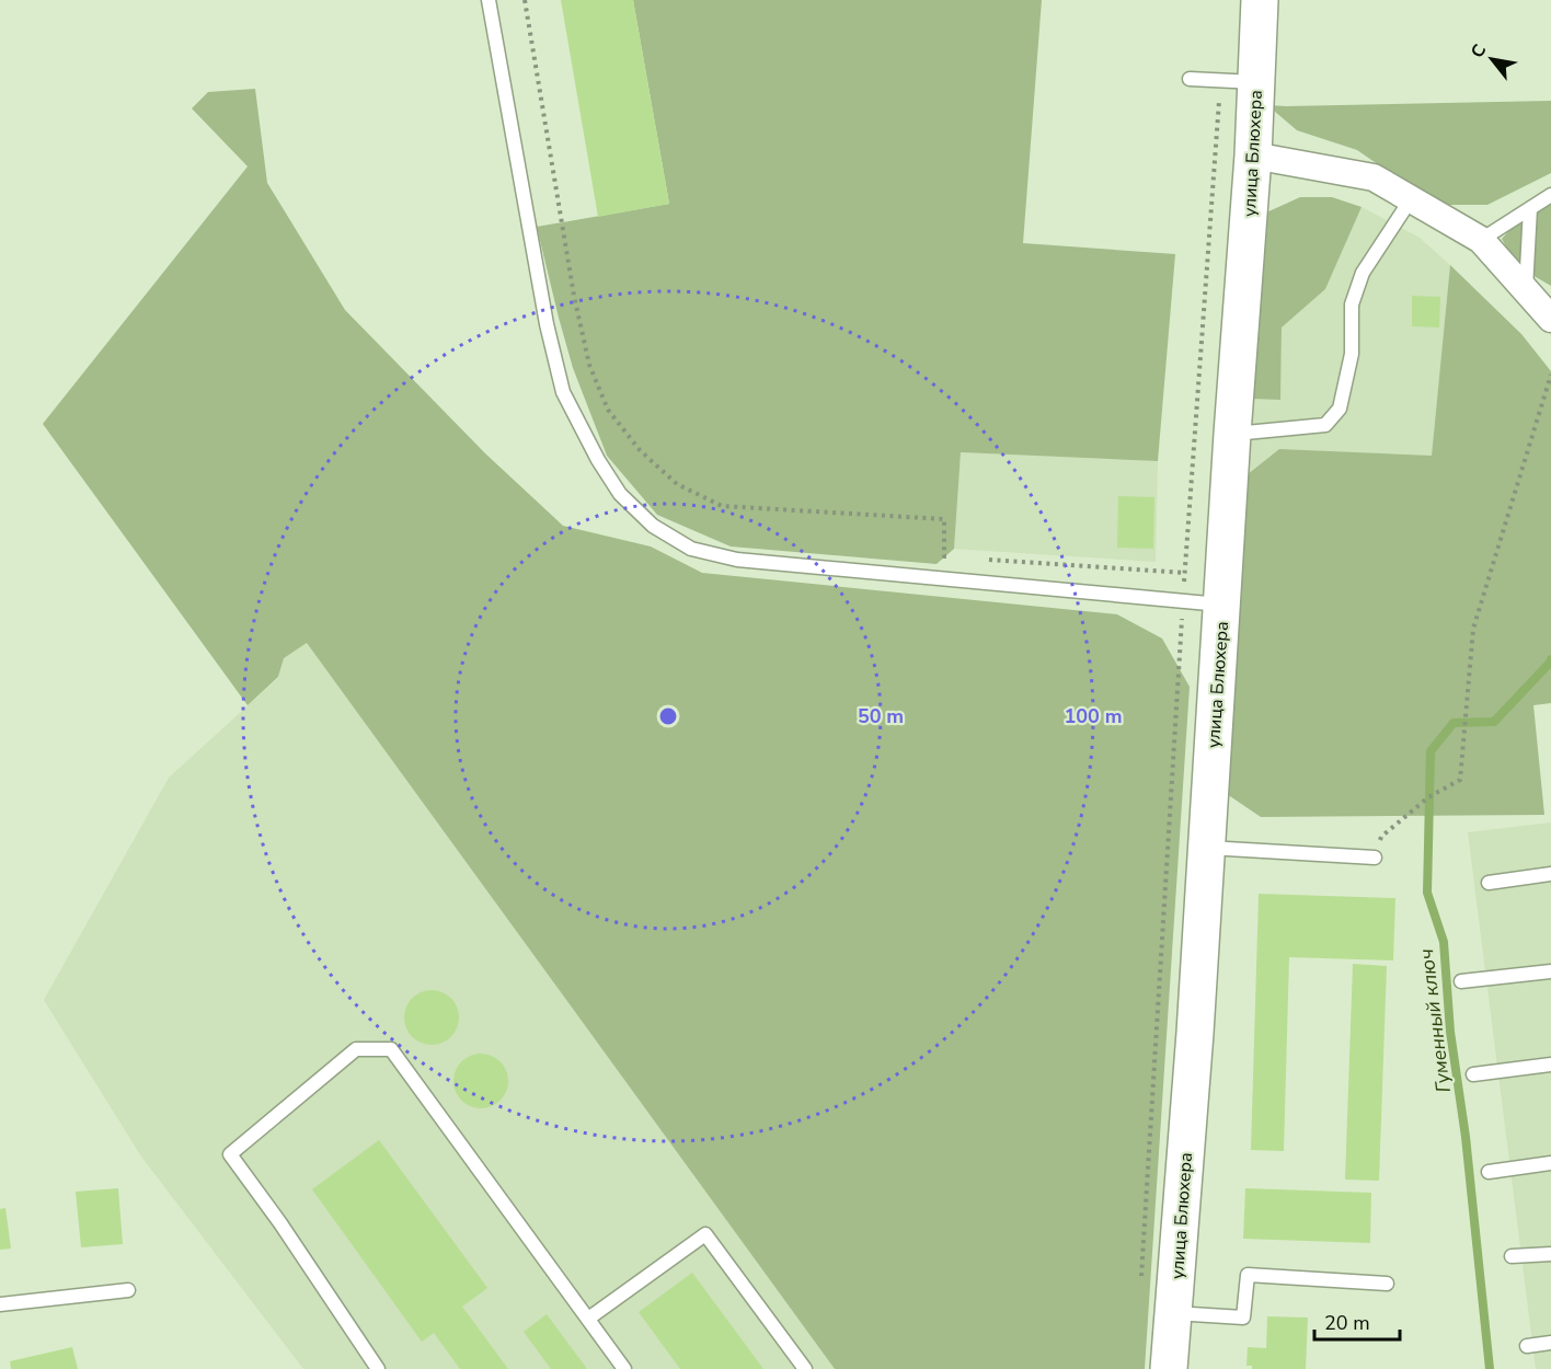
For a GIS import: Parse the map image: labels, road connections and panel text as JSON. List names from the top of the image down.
{
  "streets": {
    "main road": ["улица Блюхера"]
  },
  "water": ["Гуменный ключ"],
  "scale_bar": "20 m",
  "north": "top left",
  "rings": ["50 m", "100 m"]
}
